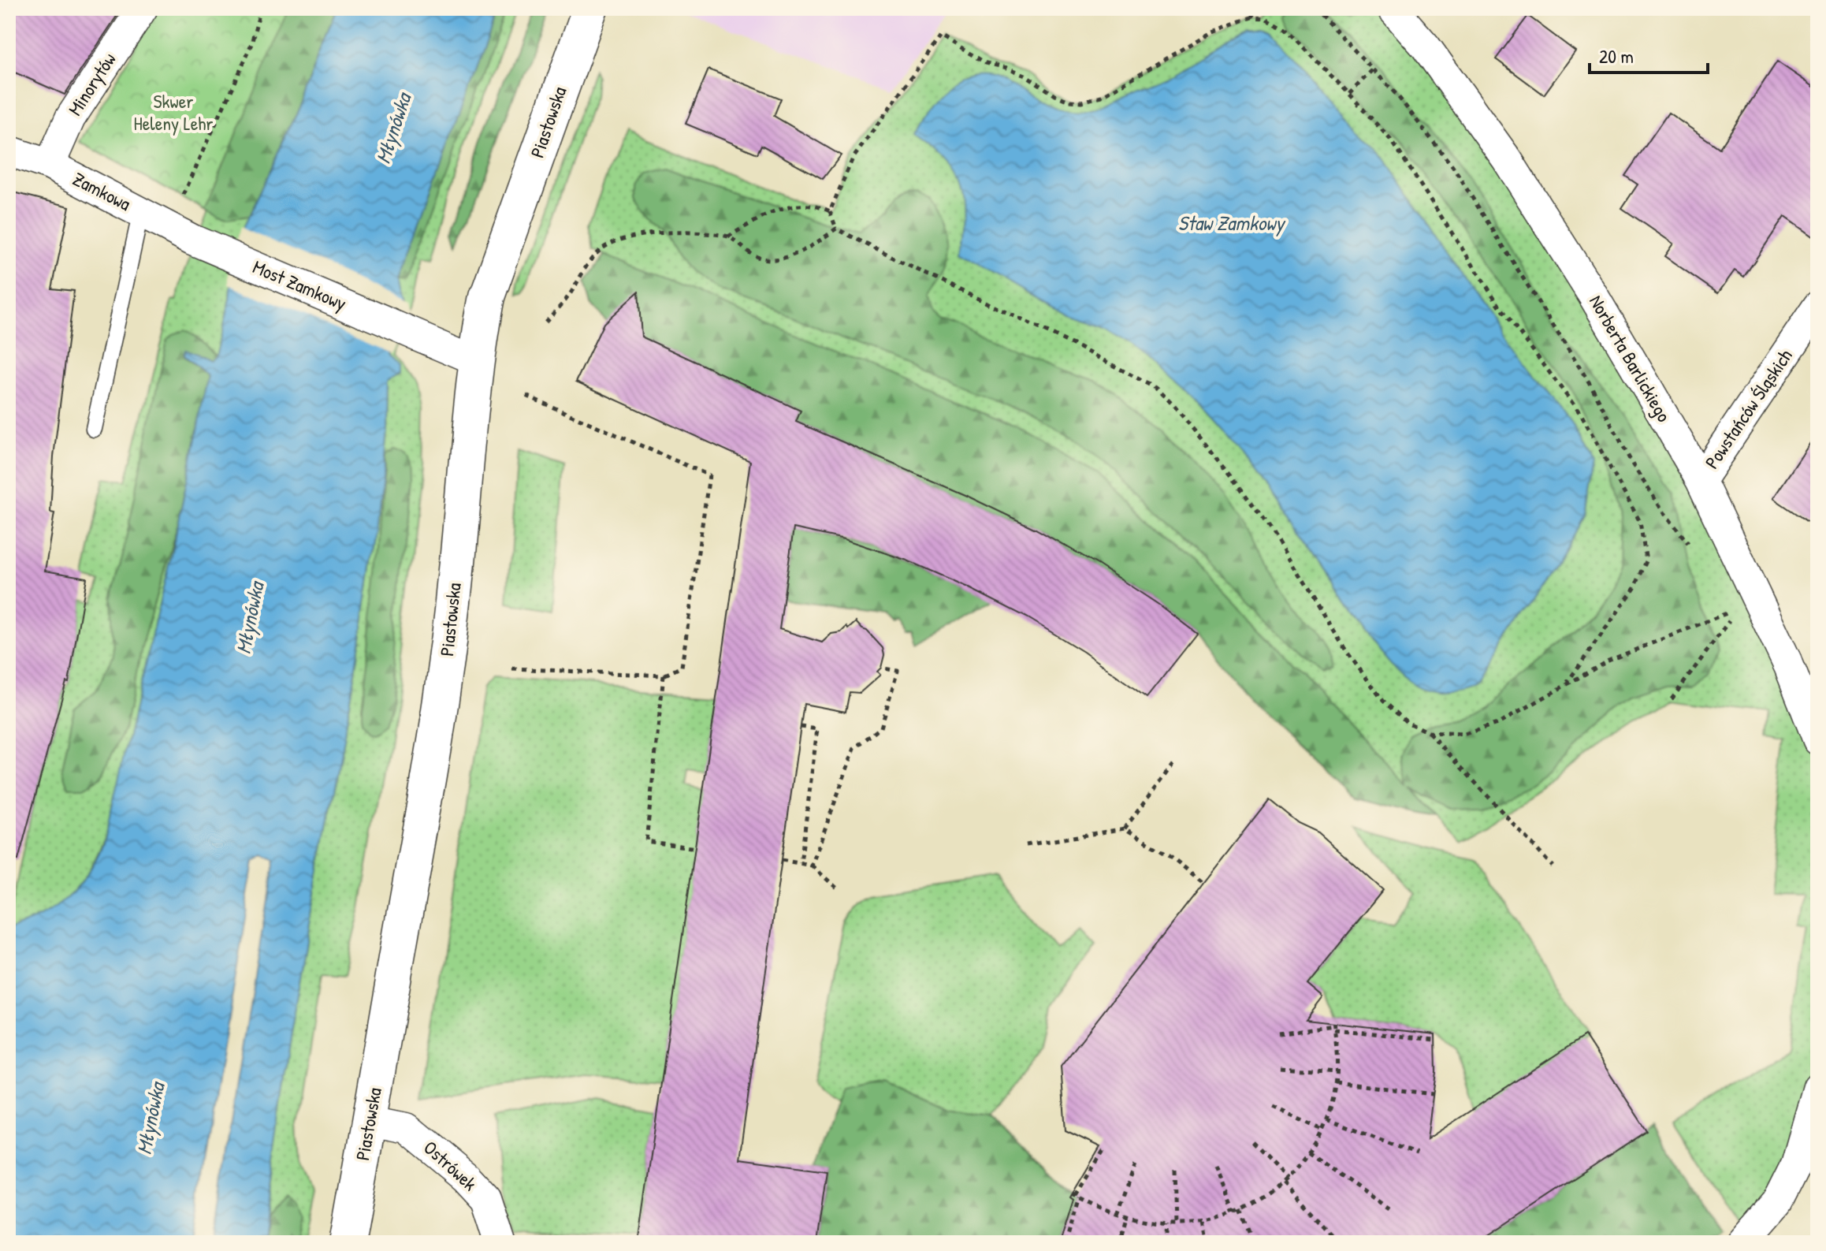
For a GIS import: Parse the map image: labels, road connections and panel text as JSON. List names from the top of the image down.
{
  "streets": {
    "street": [
      "Minorytów",
      "Piastowska",
      "Zamkowa",
      "Most Zamkowy",
      "Norberta Barlickiego",
      "Powstańców Śląskich",
      "Ostrówek"
    ]
  },
  "crossings": [
    ["Minorytów", "Zamkowa"],
    ["Piastowska", "Most Zamkowy"],
    ["Piastowska", "Ostrówek"],
    ["Zamkowa", "Most Zamkowy"],
    ["Norberta Barlickiego", "Powstańców Śląskich"]
  ],
  "water": ["Młynówka", "Staw Zamkowy"],
  "parks": ["Skwer Heleny Lehr"],
  "scale_bar": "20 m"
}
